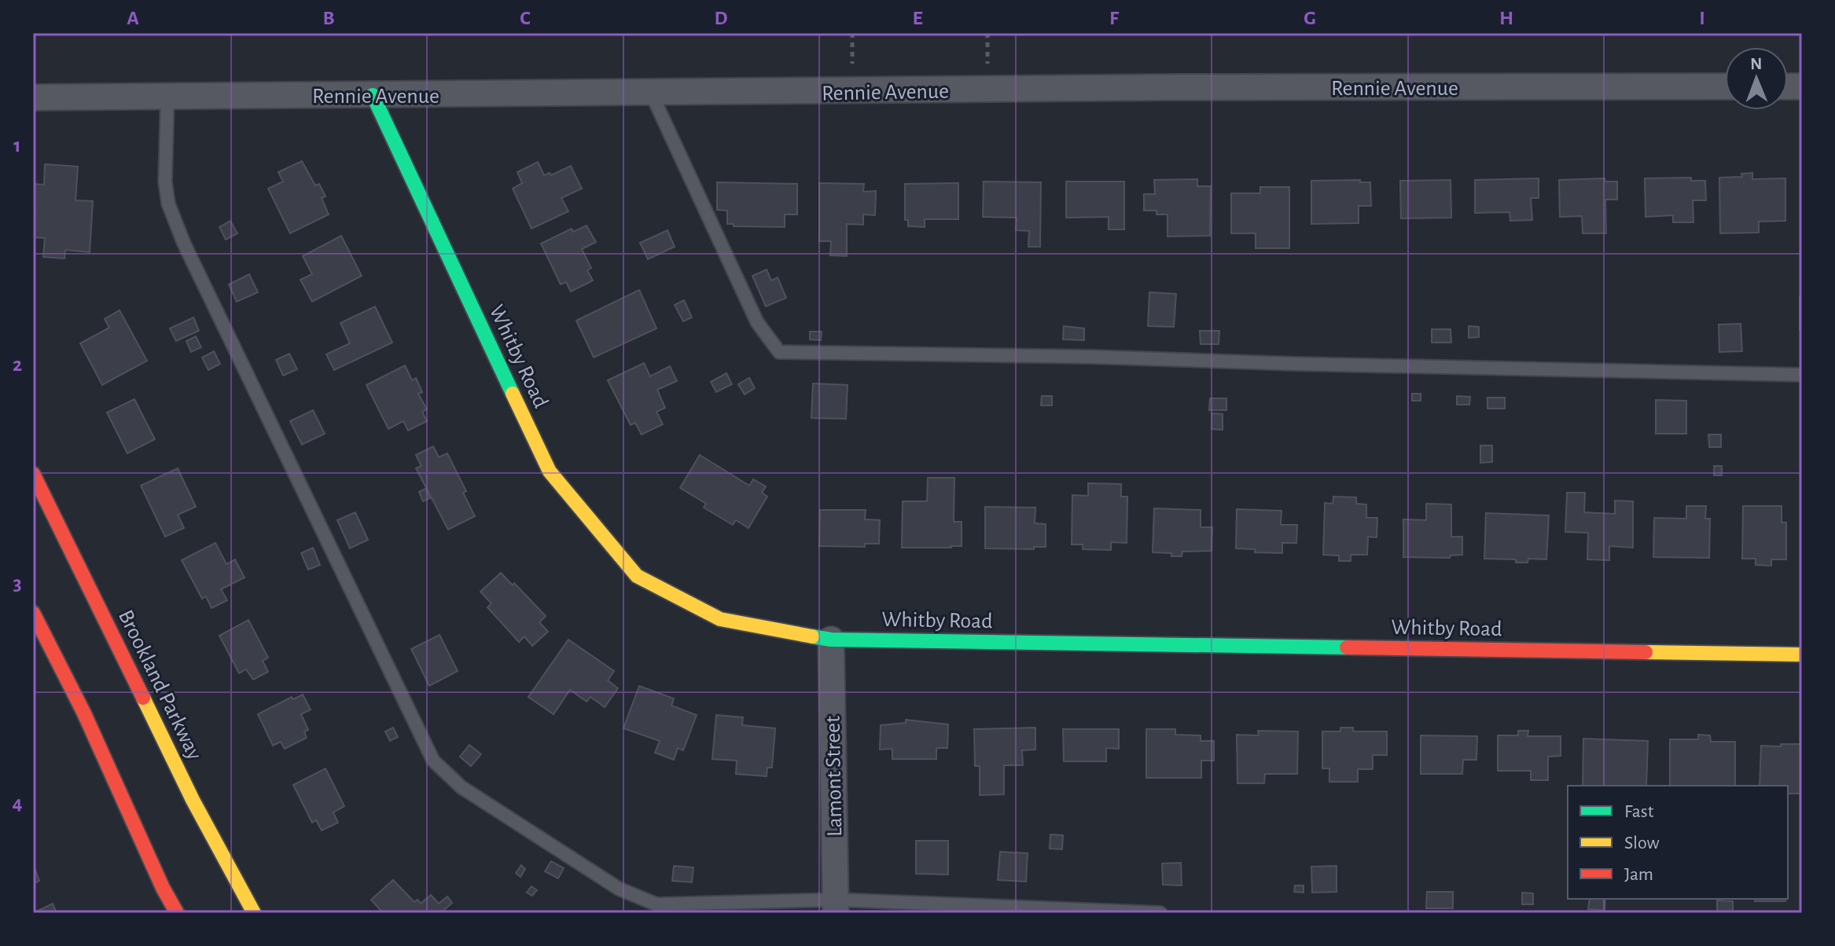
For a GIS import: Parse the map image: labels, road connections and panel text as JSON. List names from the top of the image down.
{
  "streets": {
    "street": [
      "Rennie Avenue",
      "Whitby Road",
      "Brookland Parkway",
      "Lamont Street"
    ]
  },
  "crossings": [
    ["Rennie Avenue", "Whitby Road"],
    ["Whitby Road", "Lamont Street"]
  ],
  "legend": ["Fast", "Slow", "Jam"],
  "north": "top",
  "grid": {
    "columns": [
      "A",
      "B",
      "C",
      "D",
      "E",
      "F",
      "G",
      "H",
      "I"
    ],
    "rows": [
      "1",
      "2",
      "3",
      "4"
    ]
  }
}
